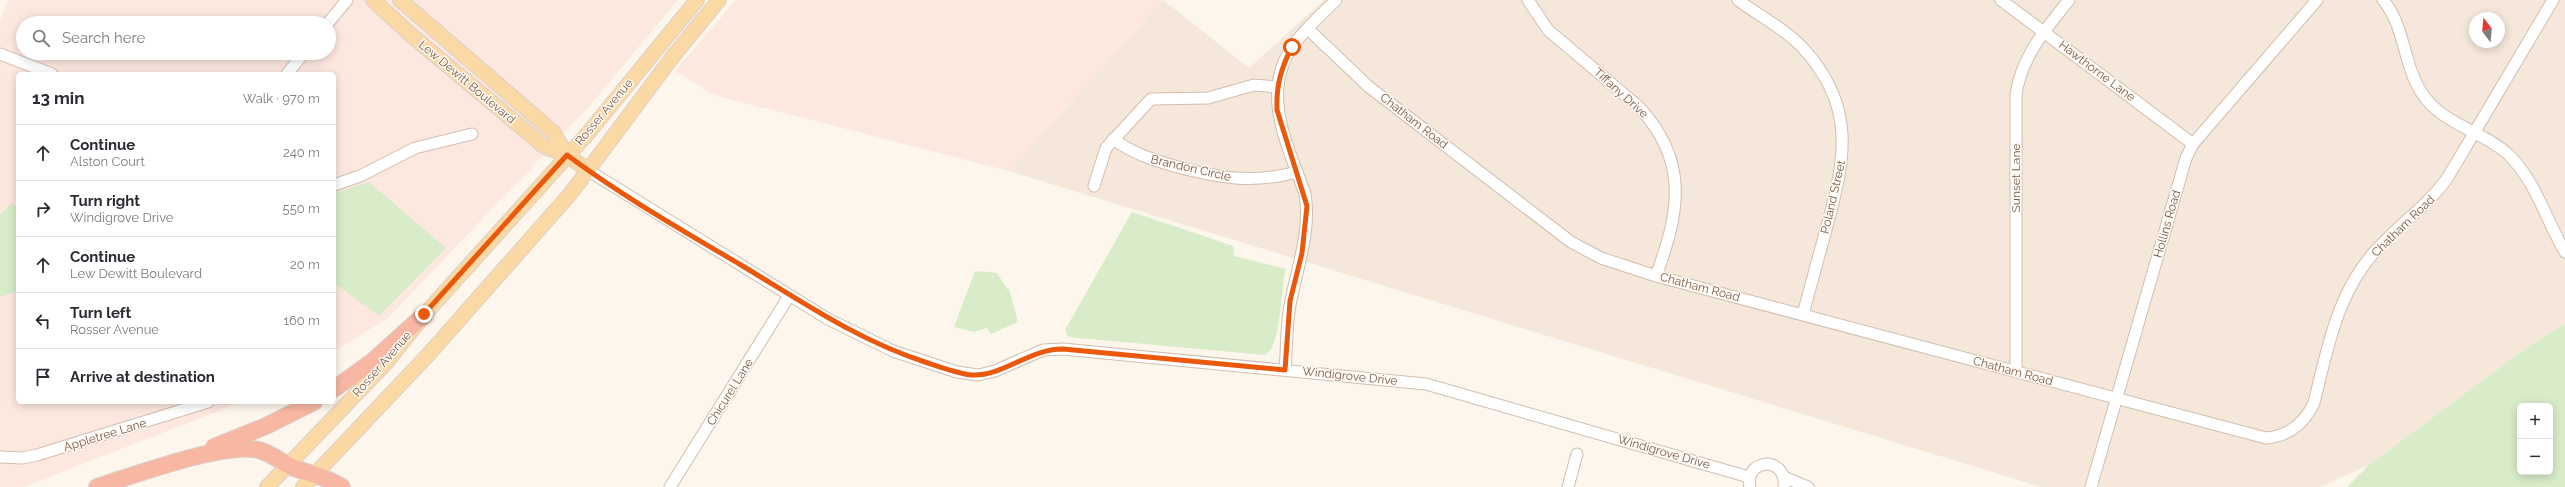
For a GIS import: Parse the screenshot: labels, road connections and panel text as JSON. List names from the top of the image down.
{
  "streets": {
    "main road": ["Lew Dewitt Boulevard", "Rosser Avenue"],
    "street": [
      "Hawthorne Lane",
      "Tiffany Drive",
      "Chatham Road",
      "Brandon Circle",
      "Sunset Lane",
      "Poland Street",
      "Hollins Road",
      "Windigrove Drive",
      "Chicurel Lane",
      "Appletree Lane"
    ]
  },
  "crossings": [
    ["Hawthorne Lane", "Sunset Lane"],
    ["Hawthorne Lane", "Hollins Road"],
    ["Lew Dewitt Boulevard", "Rosser Avenue"],
    ["Lew Dewitt Boulevard", "Windigrove Drive"],
    ["Tiffany Drive", "Chatham Road"],
    ["Rosser Avenue", "Windigrove Drive"],
    ["Chatham Road", "Sunset Lane"],
    ["Chatham Road", "Poland Street"],
    ["Chatham Road", "Hollins Road"],
    ["Windigrove Drive", "Chicurel Lane"]
  ],
  "north": "top",
  "page": {
    "search": "Search here",
    "heading": ["13 min", "Walk · 970 m"],
    "list": [
      ["Continue", "Alston Court", "240 m"],
      ["Turn right", "Windigrove Drive", "550 m"],
      ["Continue", "Lew Dewitt Boulevard", "20 m"],
      ["Turn left", "Rosser Avenue", "160 m"],
      "Arrive at destination"
    ],
    "map_buttons": ["+", "−"]
  }
}
